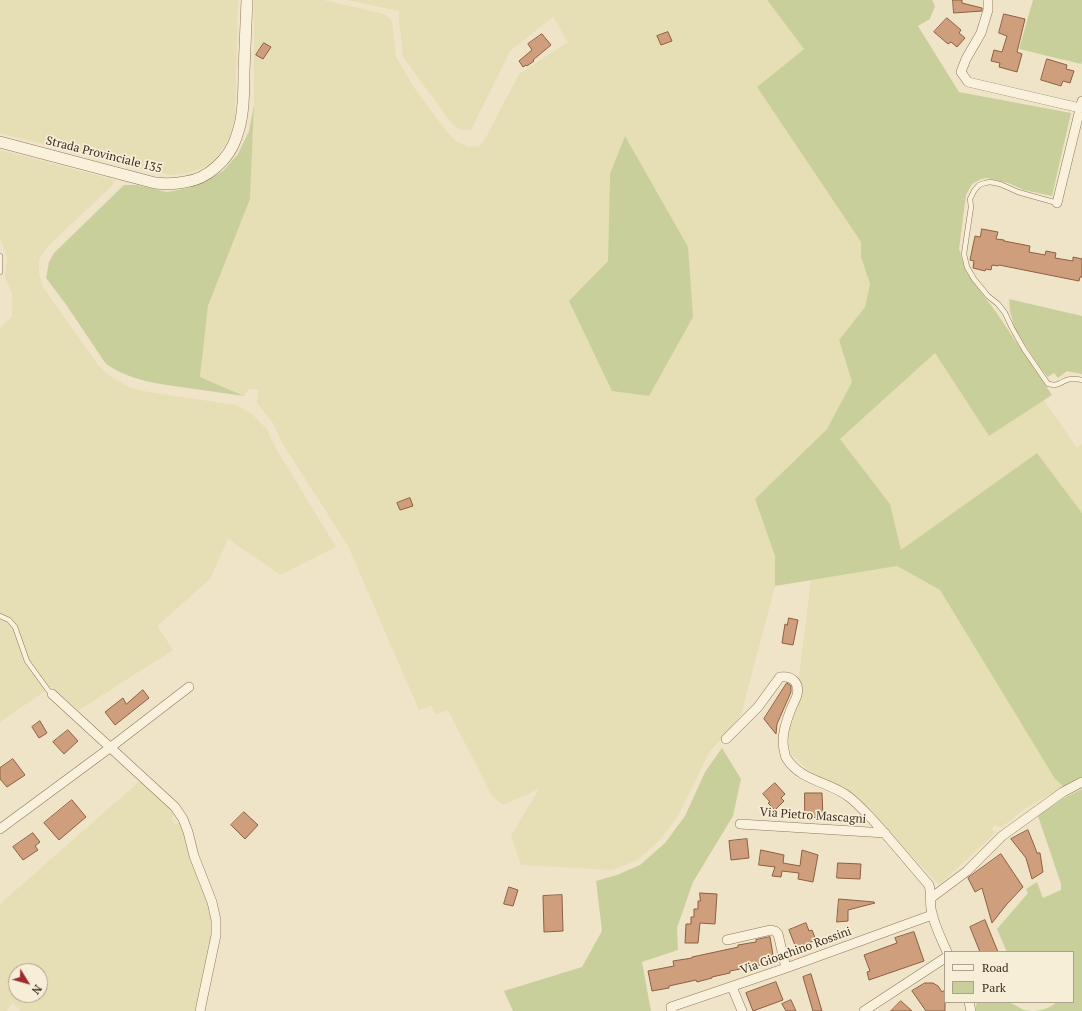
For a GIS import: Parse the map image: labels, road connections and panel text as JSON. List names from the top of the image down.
{
  "streets": {
    "street": ["Strada Provinciale 135", "Via Pietro Mascagni", "Via Gioachino Rossini"]
  },
  "legend": ["Road", "Park"],
  "north": "bottom right"
}
